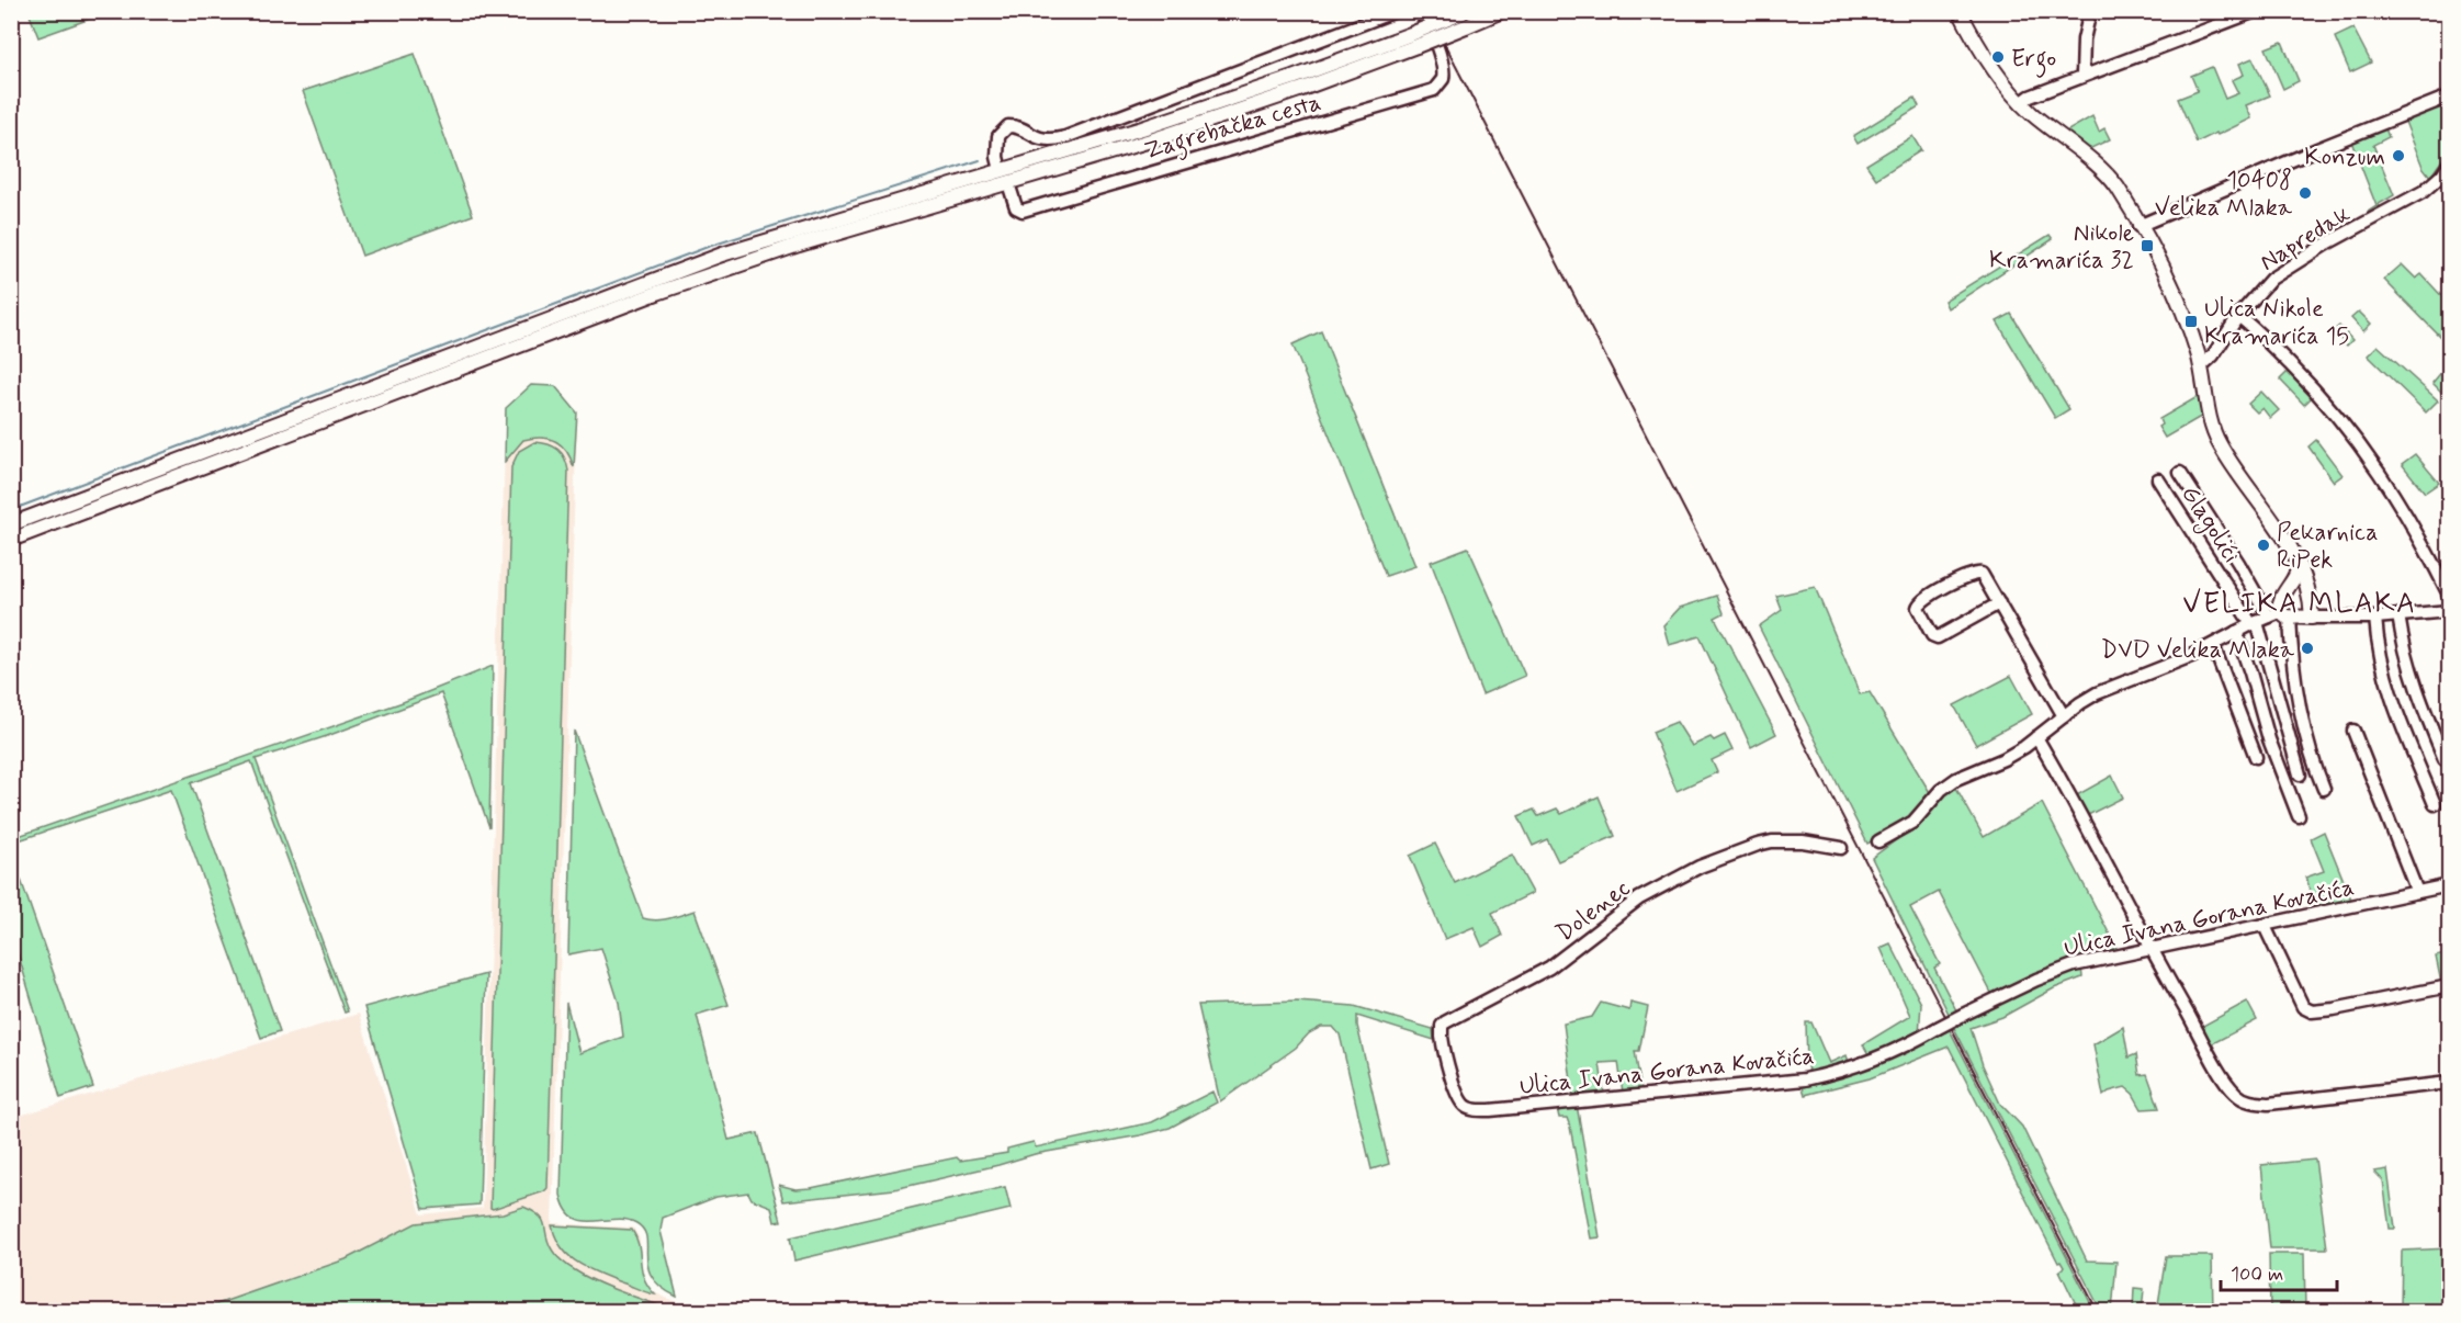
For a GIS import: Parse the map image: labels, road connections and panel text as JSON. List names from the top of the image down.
{
  "streets": {
    "main road": ["Zagrebačka cesta"],
    "street": [
      "Napredak",
      "Glagolići",
      "Dolenec",
      "Ulica Ivana Gorana Kovačića"
    ]
  },
  "crossings": [
    ["Dolenec", "Ulica Ivana Gorana Kovačića"]
  ],
  "districts": ["VELIKA MLAKA"],
  "places": {
    "other": [
      "Ergo",
      "Konzum",
      "10408 Velika Mlaka",
      "Pekarnica RiPek",
      "DVD Velika Mlaka"
    ],
    "transit": ["Nikole Kramarića 32", "Ulica Nikole Kramarića 15"]
  },
  "scale_bar": "100 m"
}
